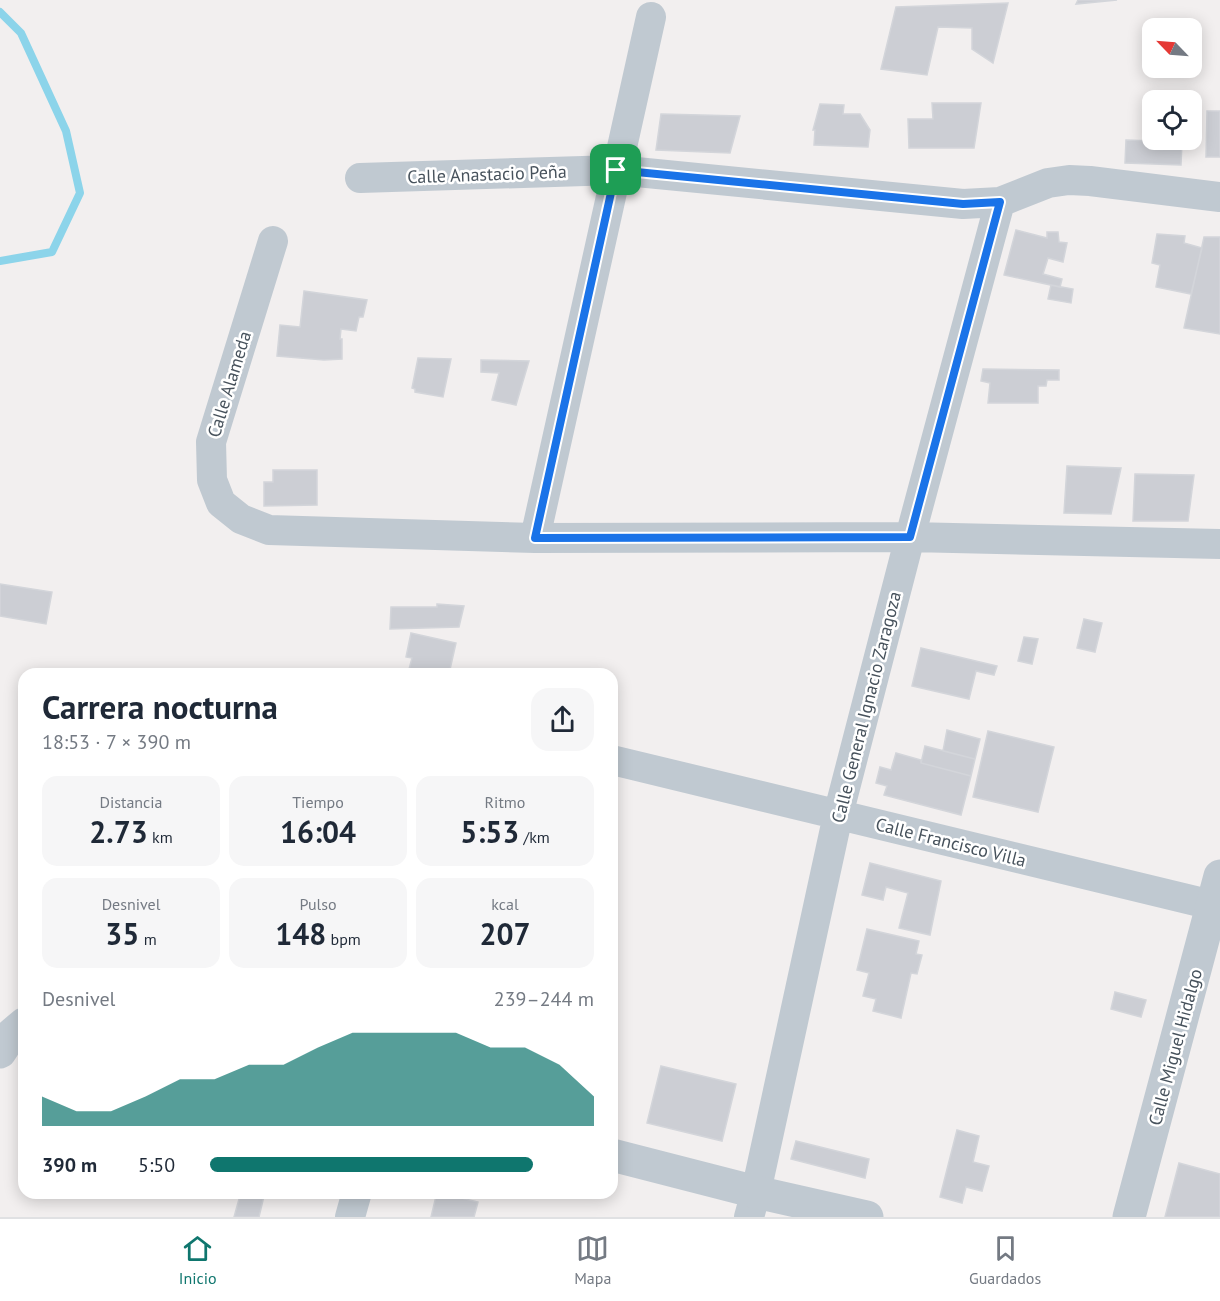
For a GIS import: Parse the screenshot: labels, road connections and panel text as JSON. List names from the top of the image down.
{
  "streets": {
    "street": [
      "Calle Anastacio Peña",
      "Calle Alameda",
      "Calle General Ignacio Zaragoza",
      "Calle Francisco Villa",
      "Calle Miguel Hidalgo"
    ]
  },
  "crossings": [
    ["Calle Anastacio Peña", "Calle General Ignacio Zaragoza"],
    ["Calle General Ignacio Zaragoza", "Calle Francisco Villa"],
    ["Calle Francisco Villa", "Calle Miguel Hidalgo"]
  ],
  "north": "top left",
  "page": {
    "heading": ["Carrera nocturna", "18:53 · 7 × 390 m"],
    "stats": [
      ["Distancia", "2.73 km"],
      ["Tiempo", "16:04"],
      ["Ritmo", "5:53 /km"],
      ["Desnivel", "35 m"],
      ["Pulso", "148 bpm"],
      ["kcal", "207"]
    ],
    "chart": ["Desnivel", "239–244 m"],
    "list": [
      {
        "name": "390 m",
        "note": "5:50"
      }
    ],
    "tabs": ["Inicio", "Mapa", "Guardados"]
  }
}
